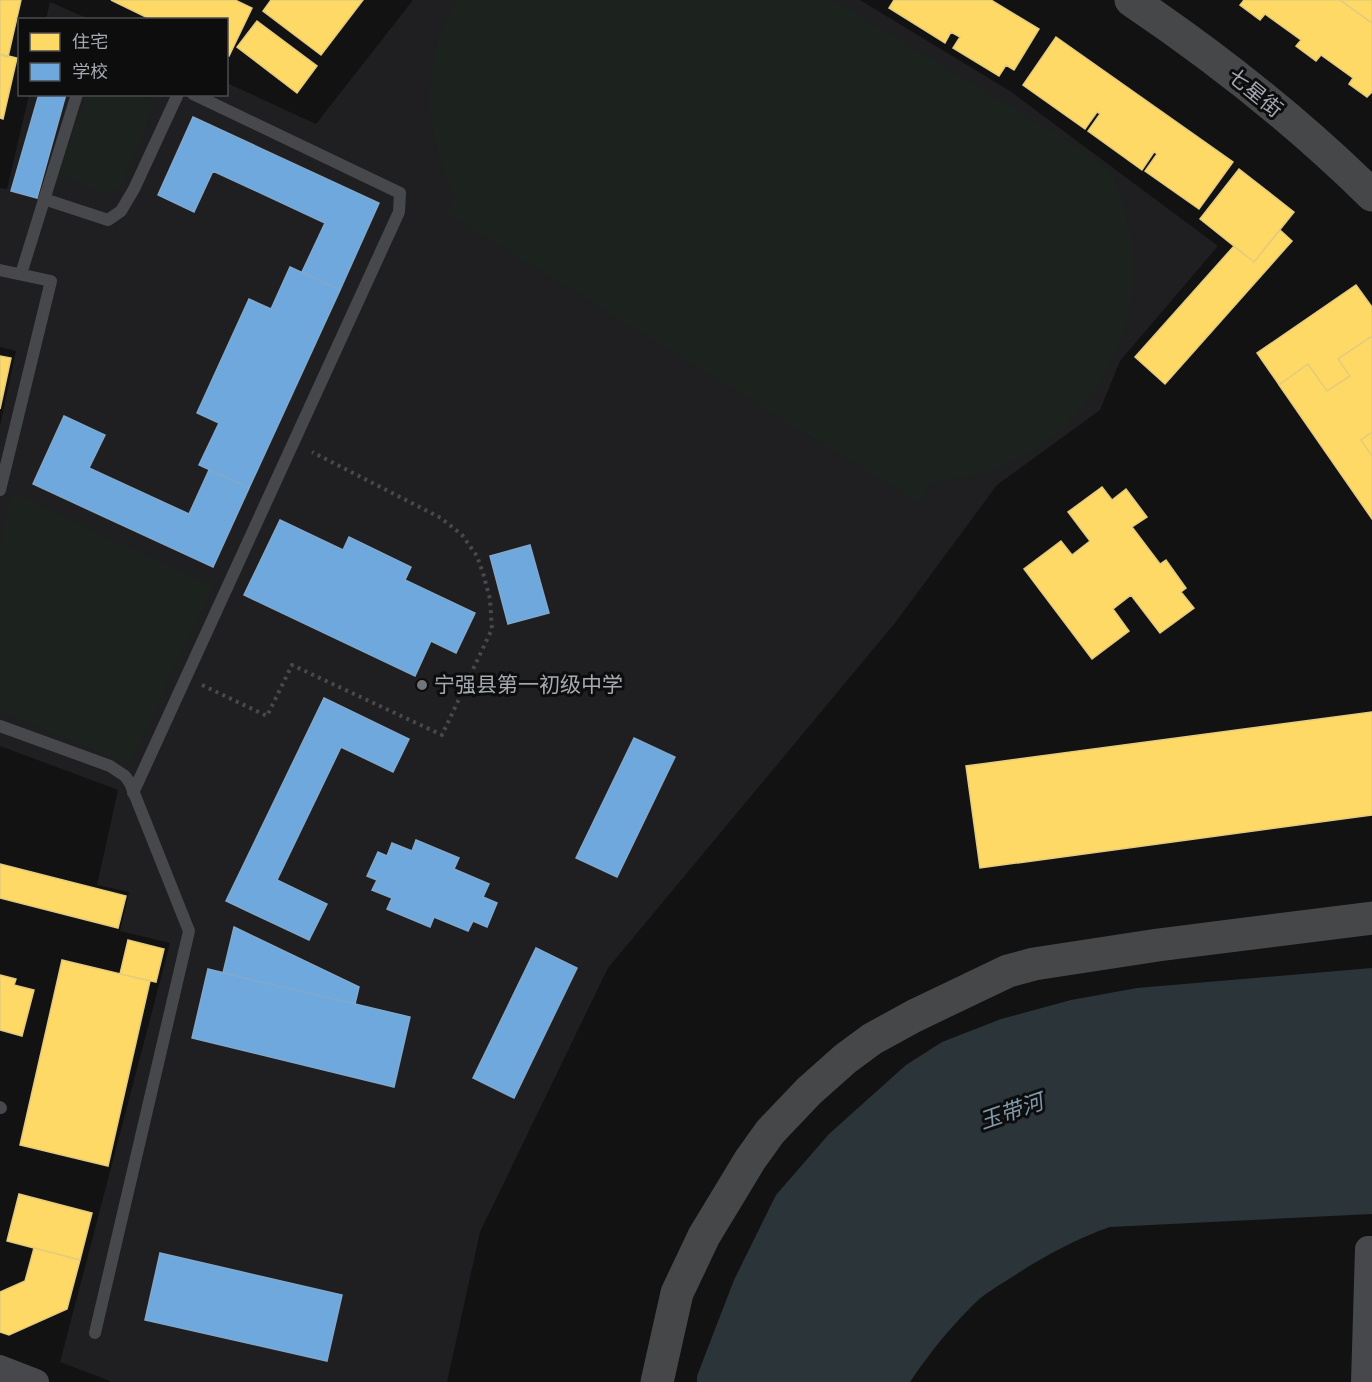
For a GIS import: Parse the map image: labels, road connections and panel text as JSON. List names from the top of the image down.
{
  "streets": {
    "street": ["七星街"]
  },
  "water": ["玉带河"],
  "places": ["宁强县第一初级中学"],
  "legend": ["住宅", "学校"]
}
